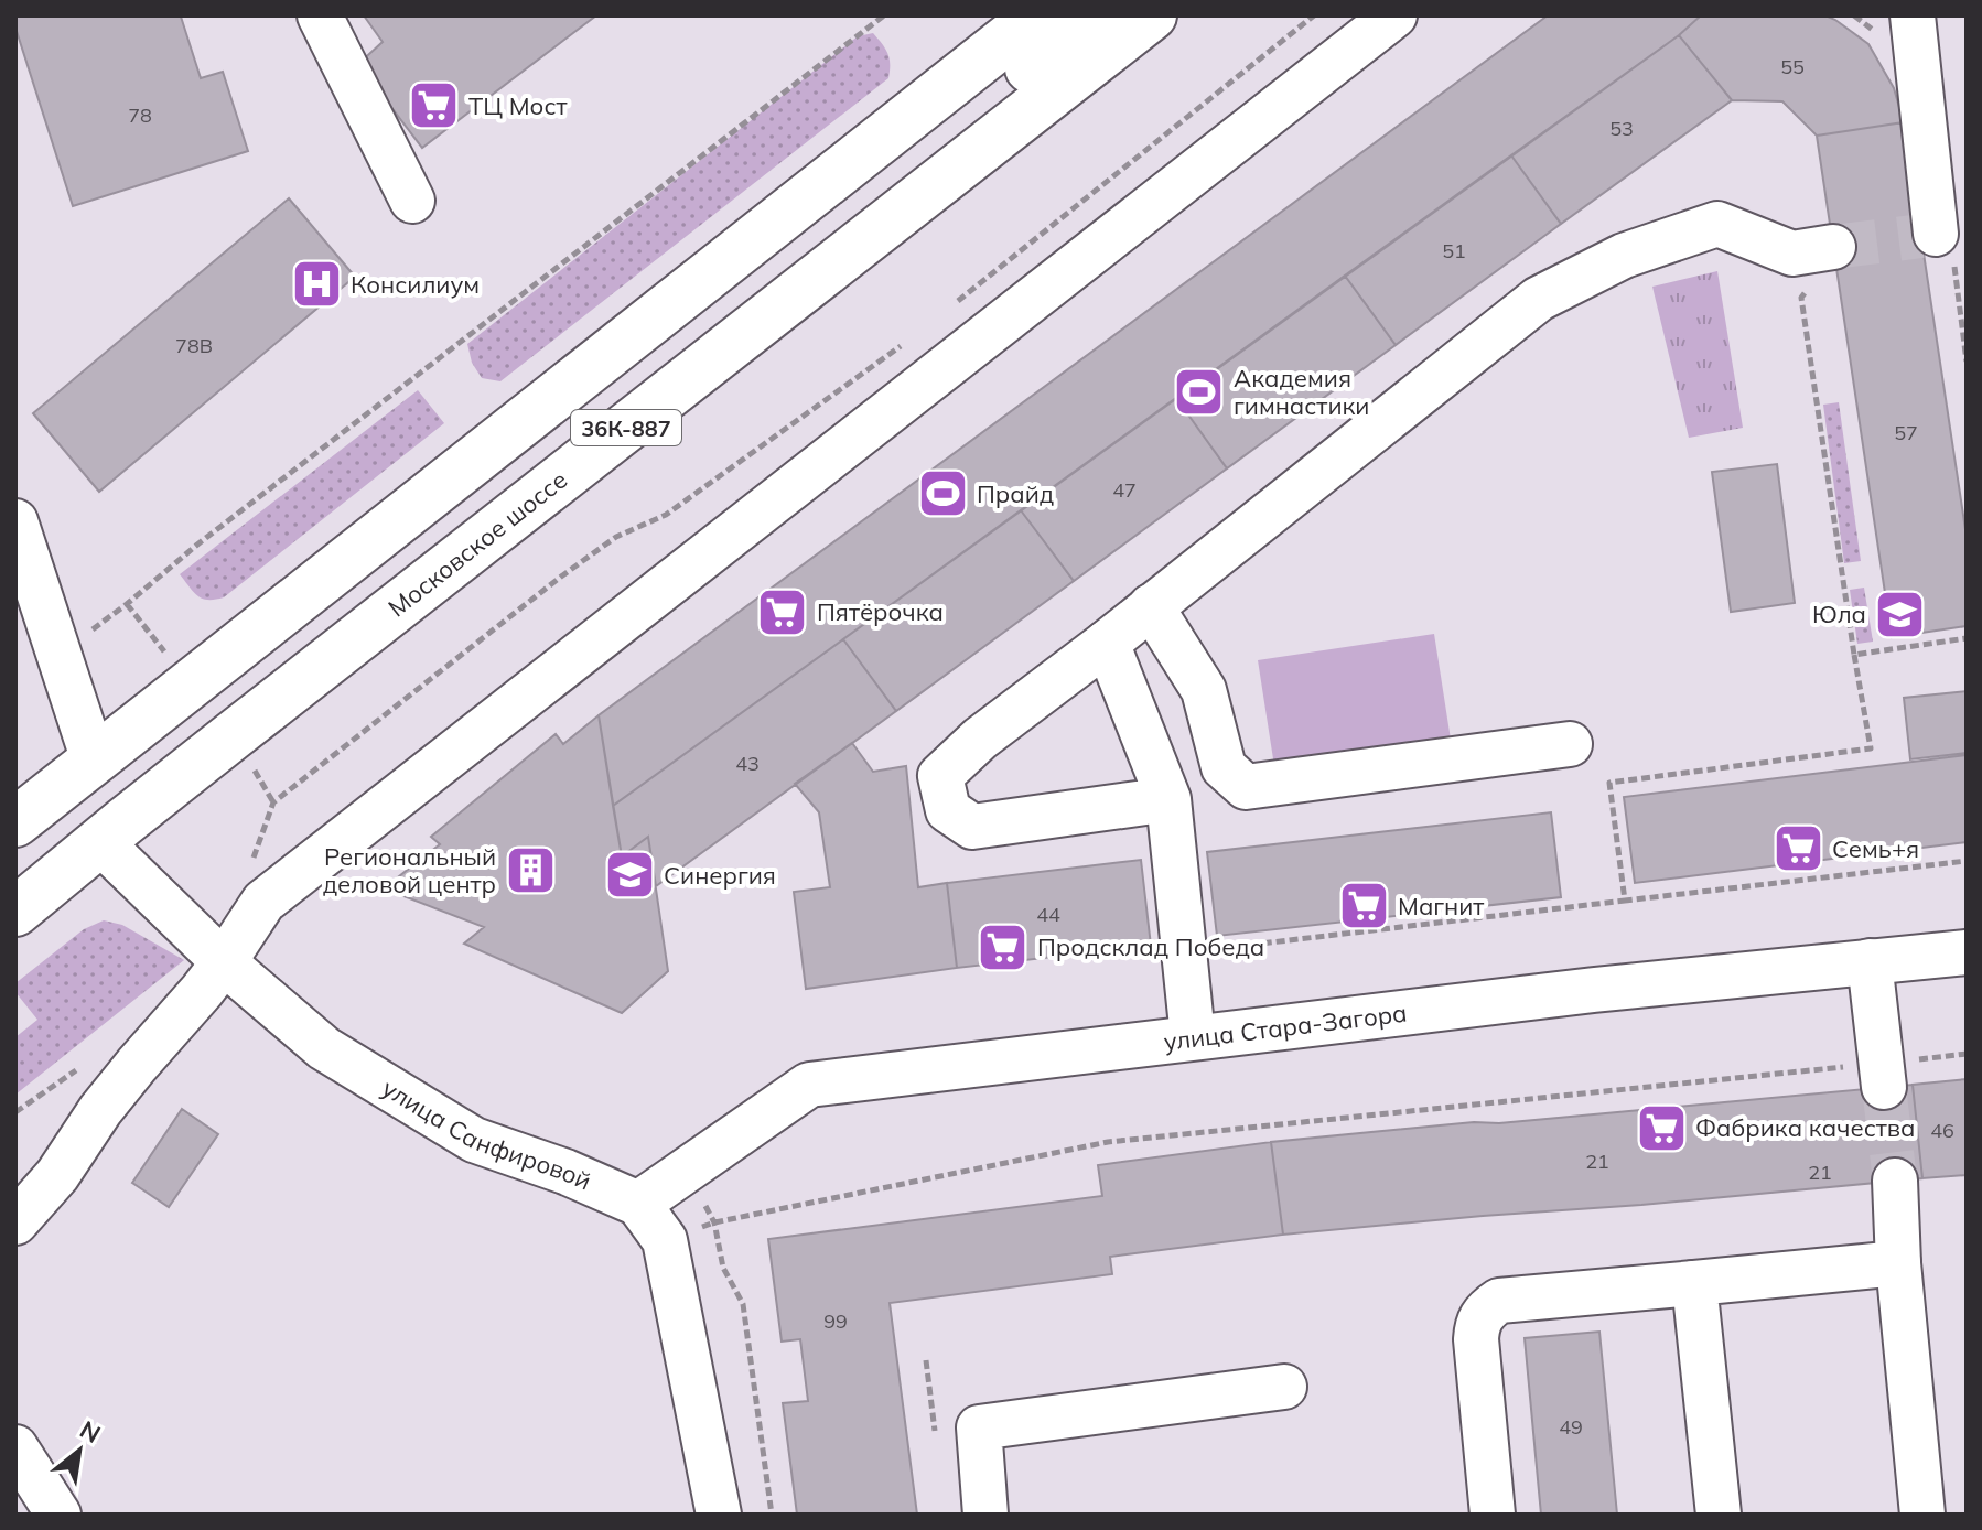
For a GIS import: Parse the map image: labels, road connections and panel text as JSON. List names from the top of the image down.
{
  "streets": {
    "main road": ["36К-887", "Московское шоссе"],
    "street": ["улица Стара-Загора", "улица Санфировой"]
  },
  "crossings": [
    ["Московское шоссе", "улица Санфировой"],
    ["улица Стара-Загора", "улица Санфировой"]
  ],
  "places": {
    "supermarket": [
      "ТЦ Мост",
      "Пятёрочка",
      "Семь+я",
      "Магнит",
      "Продсклад Победа",
      "Фабрика качества"
    ],
    "hospital": ["Консилиум"],
    "sports": ["Академия гимнастики", "Прайд"],
    "school or university": ["Юла", "Синергия"],
    "building": ["Региональный деловой центр"]
  },
  "house_numbers": [
    "55",
    "78",
    "53",
    "51",
    "78В",
    "57",
    "47",
    "43",
    "44",
    "46",
    "21",
    "21",
    "99",
    "49"
  ],
  "north": "top right"
}
